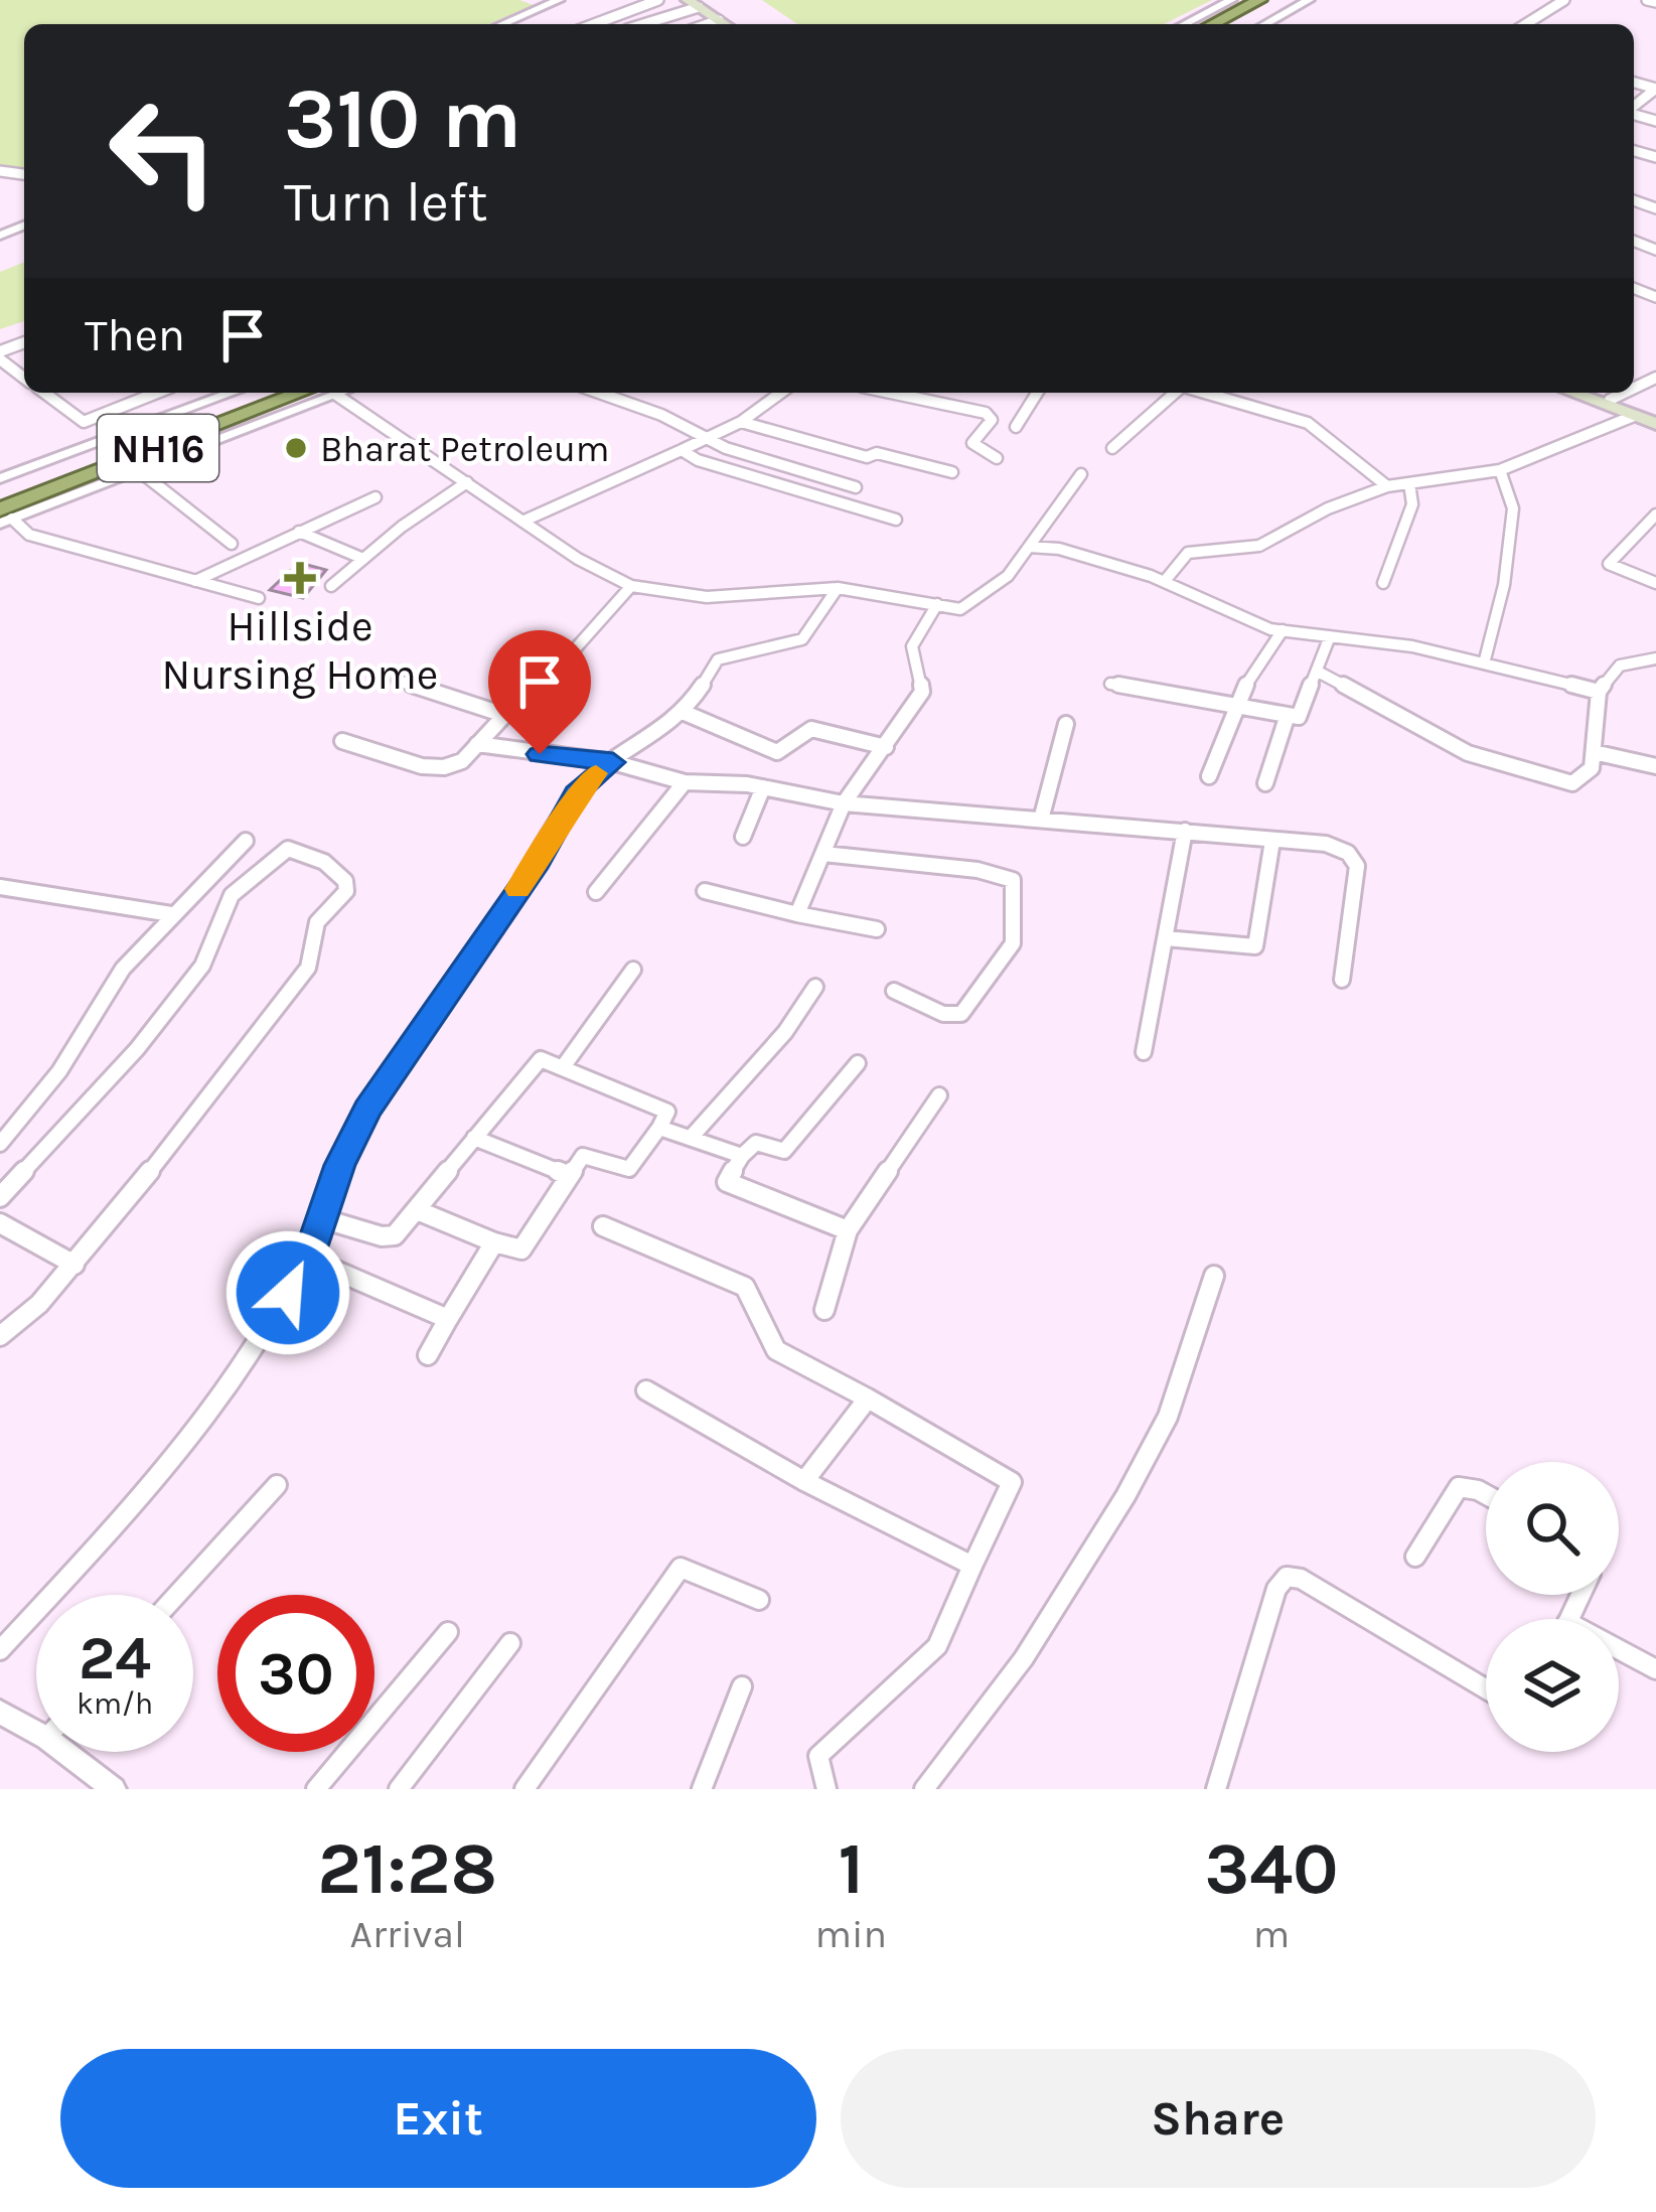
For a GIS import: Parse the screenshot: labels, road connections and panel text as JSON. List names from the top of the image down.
{
  "streets": {
    "highway": ["NH16"]
  },
  "places": {
    "other": ["Bharat Petroleum"],
    "health": ["Hillside Nursing Home"]
  },
  "page": {
    "turn": ["310 m", "Turn left"],
    "then": "Then",
    "speed": "24 km/h",
    "limit": "30",
    "eta": [
      "21:28",
      "Arrival",
      "1",
      "min",
      "340",
      "m"
    ],
    "buttons": ["Exit", "Share"]
  }
}
